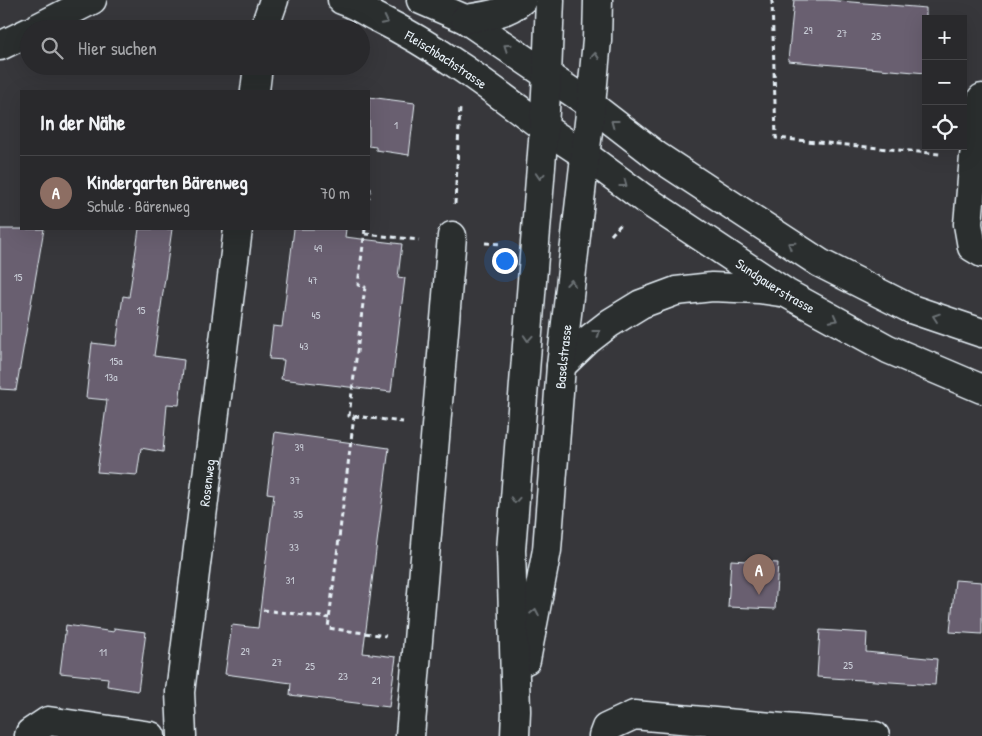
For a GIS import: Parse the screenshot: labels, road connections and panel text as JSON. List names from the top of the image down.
{
  "streets": {
    "main road": [
      "Fleischbachstrasse",
      "Sundgauerstrasse",
      "Baselstrasse",
      "Rosenweg"
    ]
  },
  "crossings": [
    ["Fleischbachstrasse", "Sundgauerstrasse"],
    ["Fleischbachstrasse", "Baselstrasse"],
    ["Sundgauerstrasse", "Baselstrasse"]
  ],
  "house_numbers": [
    "29",
    "27",
    "25",
    "1",
    "49",
    "15",
    "47",
    "15",
    "45",
    "43",
    "15a",
    "13a",
    "39",
    "37",
    "35",
    "33",
    "31",
    "29",
    "11",
    "27",
    "25",
    "25",
    "23",
    "21"
  ],
  "page": {
    "map_buttons": ["+", "−"],
    "search": "Hier suchen",
    "heading": "In der Nähe",
    "list": [
      {
        "mark": "A",
        "name": "Kindergarten Bärenweg",
        "note": "Schule · Bärenweg",
        "value": "70 m"
      }
    ],
    "pins": "A"
  }
}
